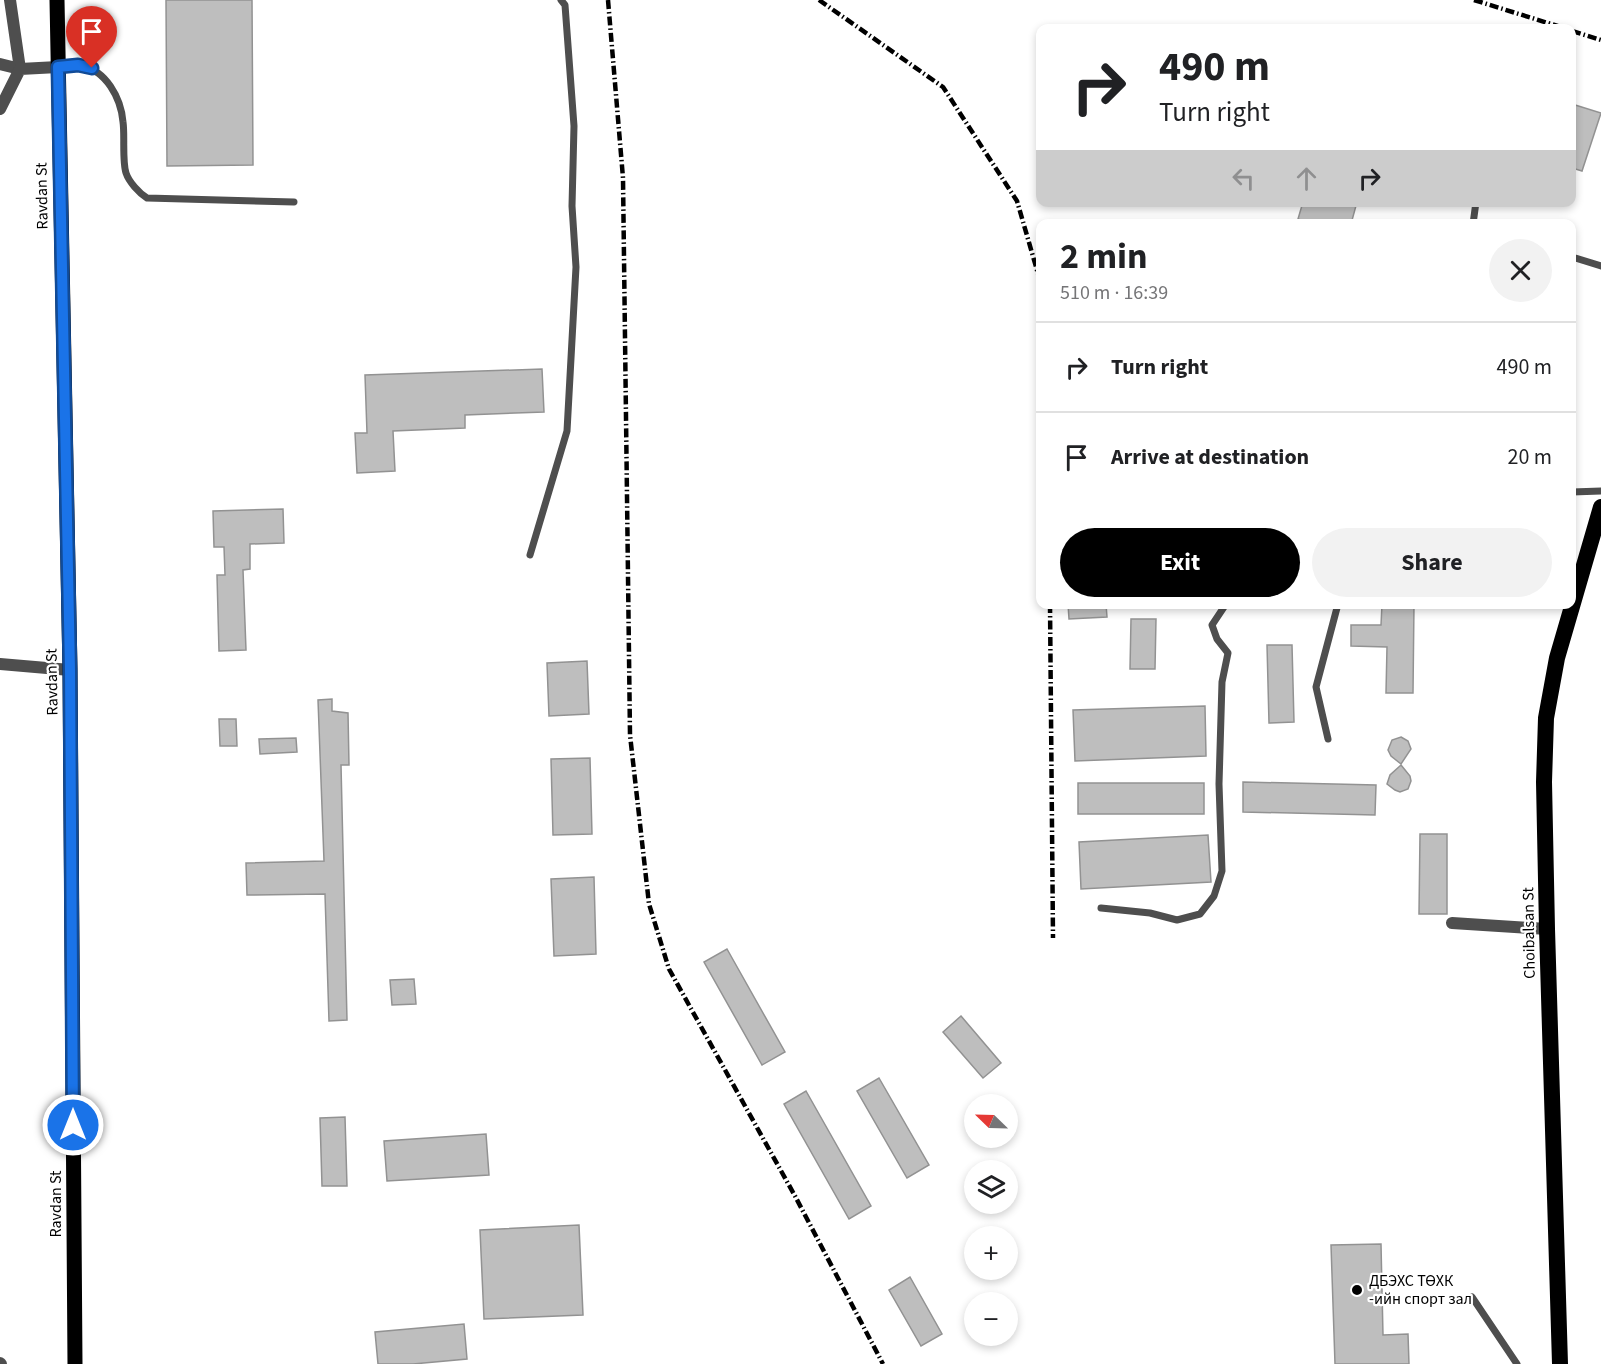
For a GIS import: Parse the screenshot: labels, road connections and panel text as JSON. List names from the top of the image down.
{
  "streets": {
    "highway": ["Choibalsan St"],
    "main road": ["Ravdan St"]
  },
  "places": ["ДБЭХС ТӨХК -ийн спорт зал"],
  "north": "top left",
  "page": {
    "turn": ["490 m", "Turn right"],
    "heading": ["2 min", "510 m · 16:39"],
    "list": [
      {
        "name": "Turn right",
        "value": "490 m"
      },
      {
        "name": "Arrive at destination",
        "value": "20 m"
      }
    ],
    "buttons": ["Exit", "Share"],
    "map_buttons": ["+", "−"]
  }
}
